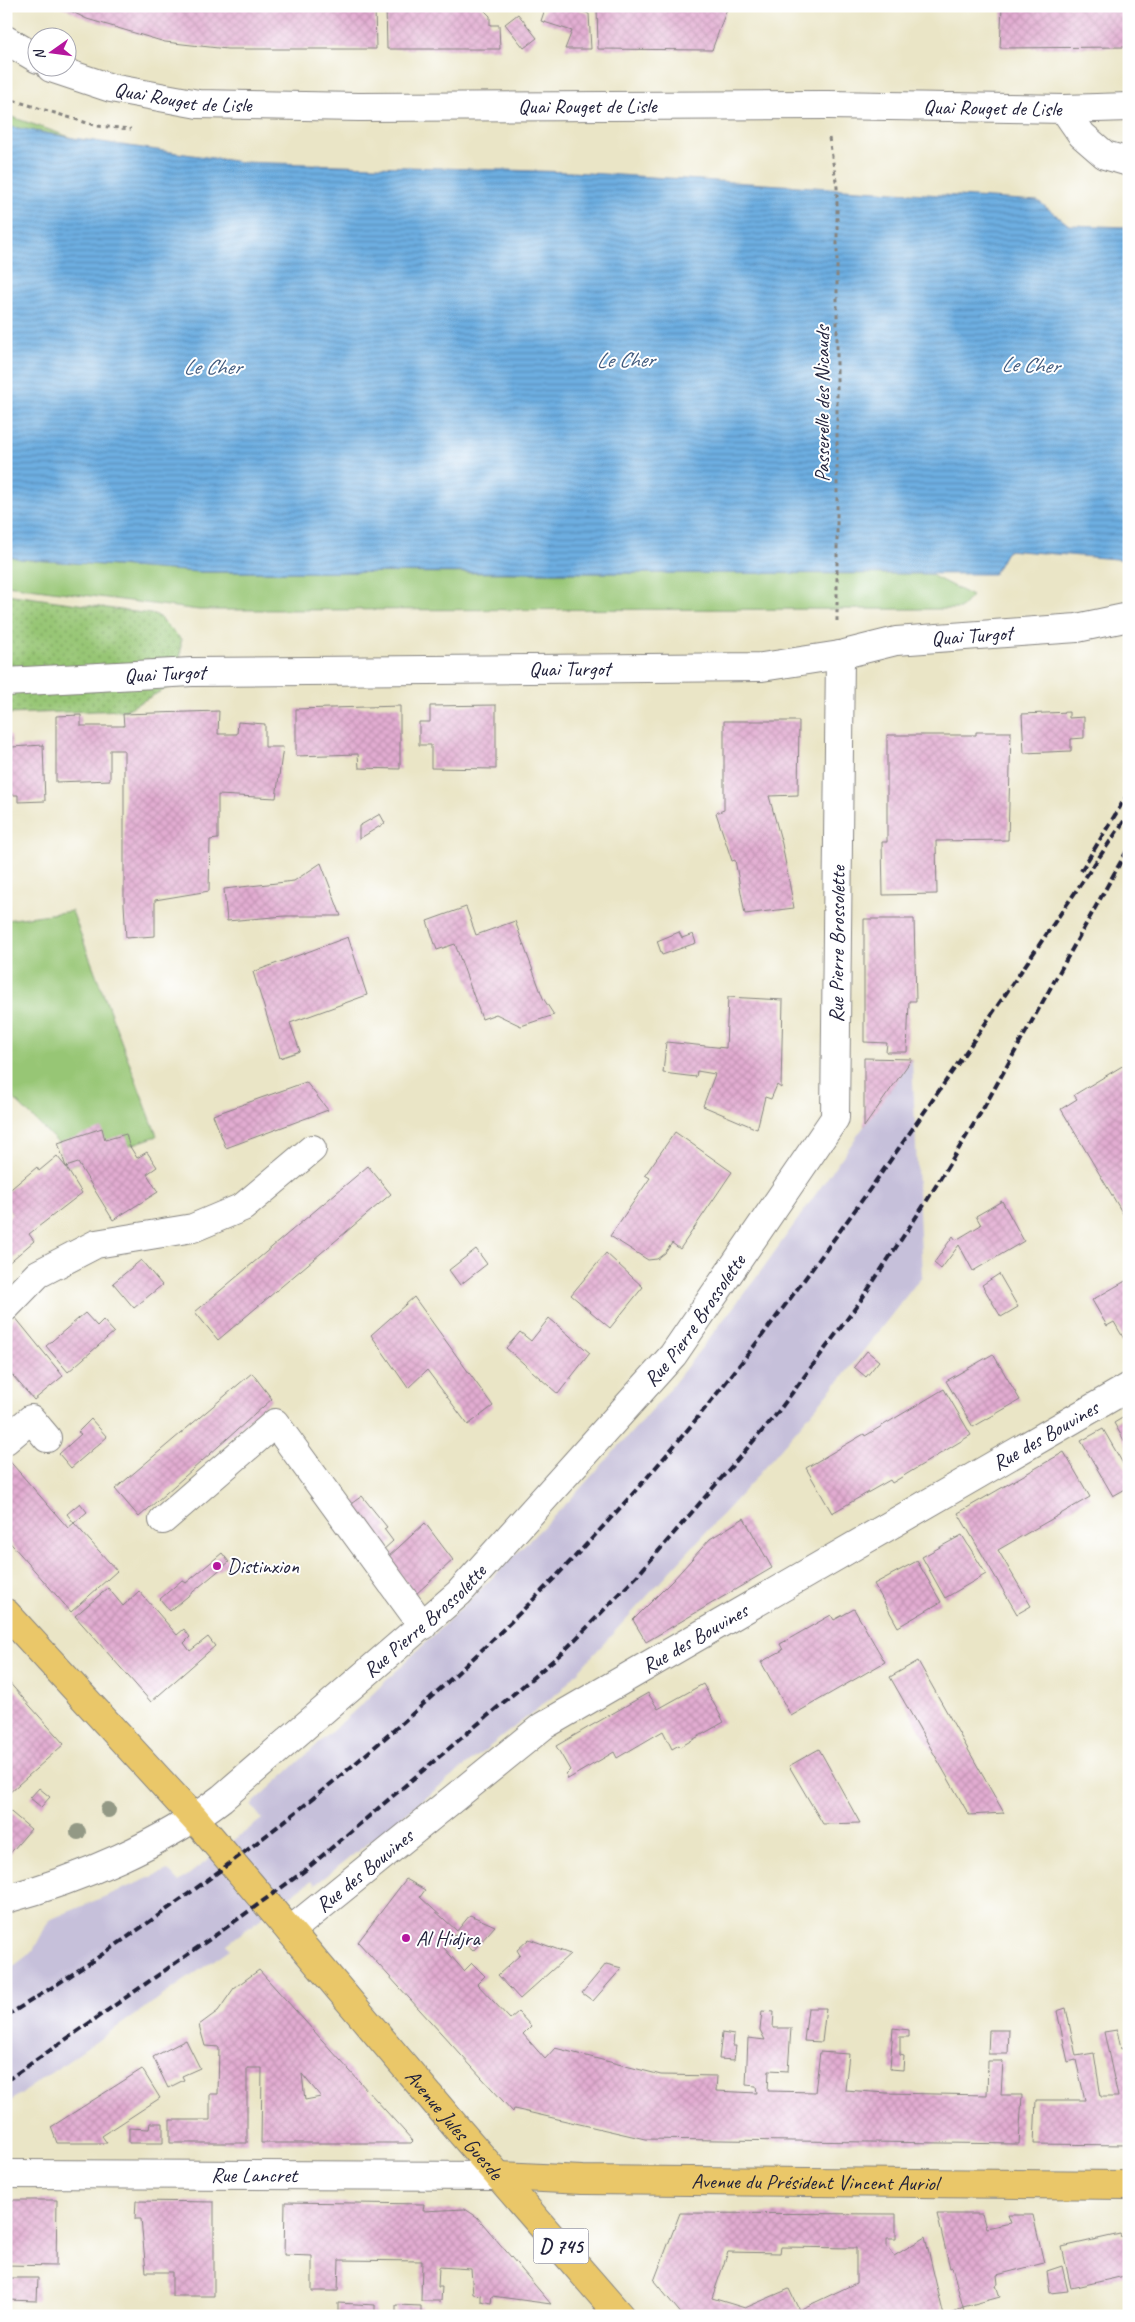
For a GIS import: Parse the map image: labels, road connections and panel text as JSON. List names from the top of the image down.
{
  "streets": {
    "main road": ["Avenue Jules Guesde", "Avenue du Président Vincent Auriol", "D 745"],
    "street": [
      "Quai Rouget de Lisle",
      "Quai Turgot",
      "Rue Pierre Brossolette",
      "Rue des Bouvines",
      "Rue Lancret"
    ],
    "path": ["Passerelle des Nicauds"]
  },
  "crossings": [
    ["Quai Rouget de Lisle", "Passerelle des Nicauds"],
    ["Quai Turgot", "Rue Pierre Brossolette"],
    ["Rue Pierre Brossolette", "Avenue Jules Guesde"],
    ["Rue des Bouvines", "Avenue Jules Guesde"],
    ["Avenue Jules Guesde", "Rue Lancret"],
    ["Avenue Jules Guesde", "Avenue du Président Vincent Auriol"],
    ["Rue Lancret", "Avenue du Président Vincent Auriol"]
  ],
  "water": ["Le Cher"],
  "places": ["Distinxion", "Al Hidjra"],
  "north": "left"
}
